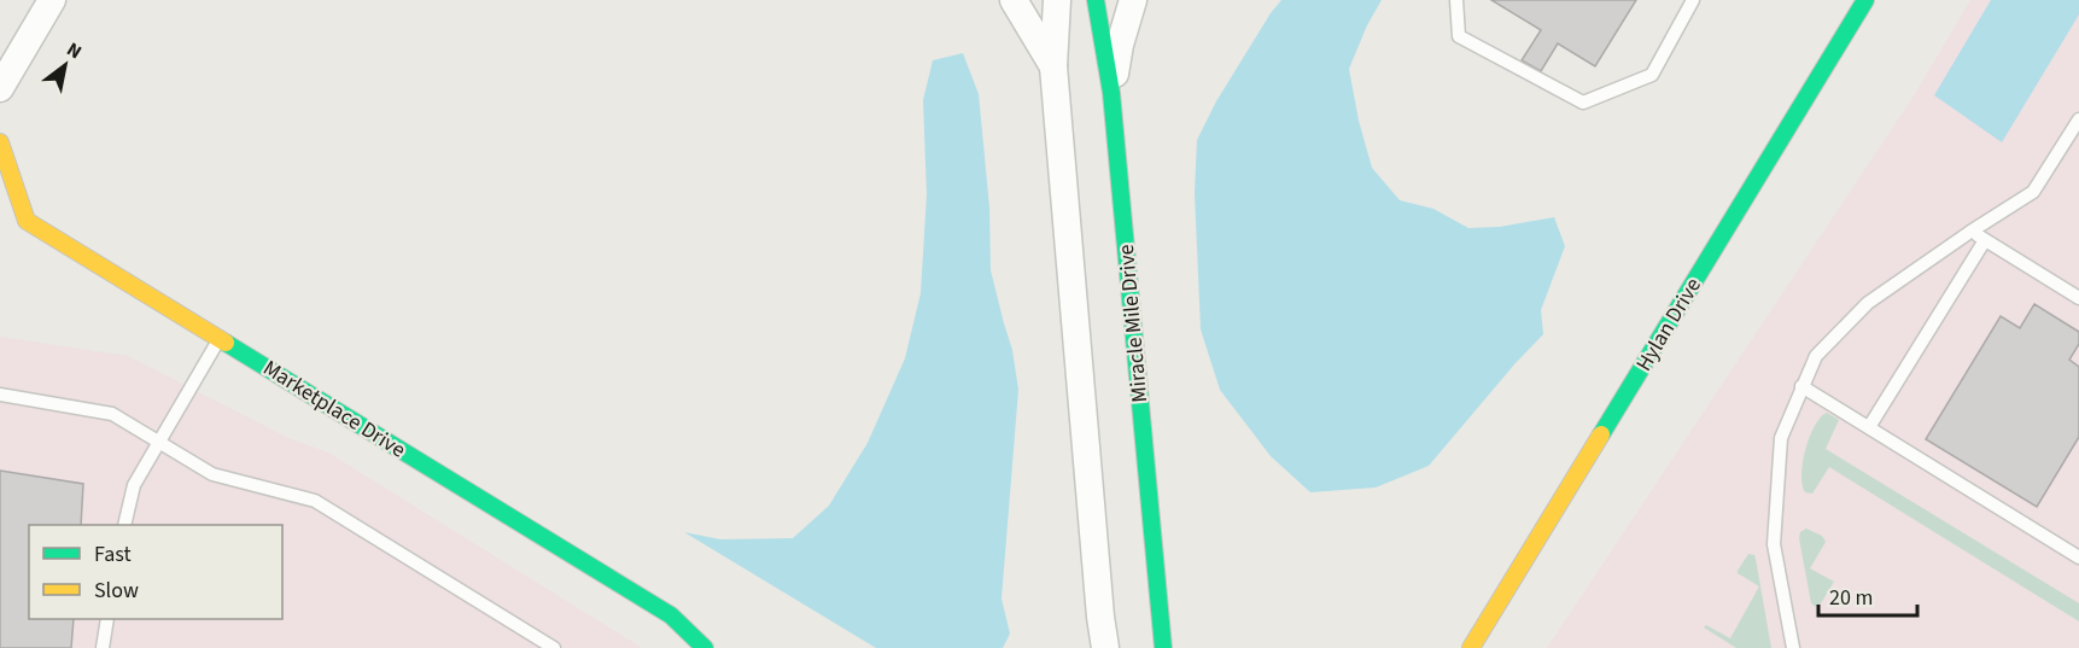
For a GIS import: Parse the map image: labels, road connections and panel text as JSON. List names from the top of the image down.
{
  "streets": {
    "street": ["Miracle Mile Drive", "Hylan Drive", "Marketplace Drive"]
  },
  "legend": ["Fast", "Slow"],
  "scale_bar": "20 m",
  "north": "top right"
}
